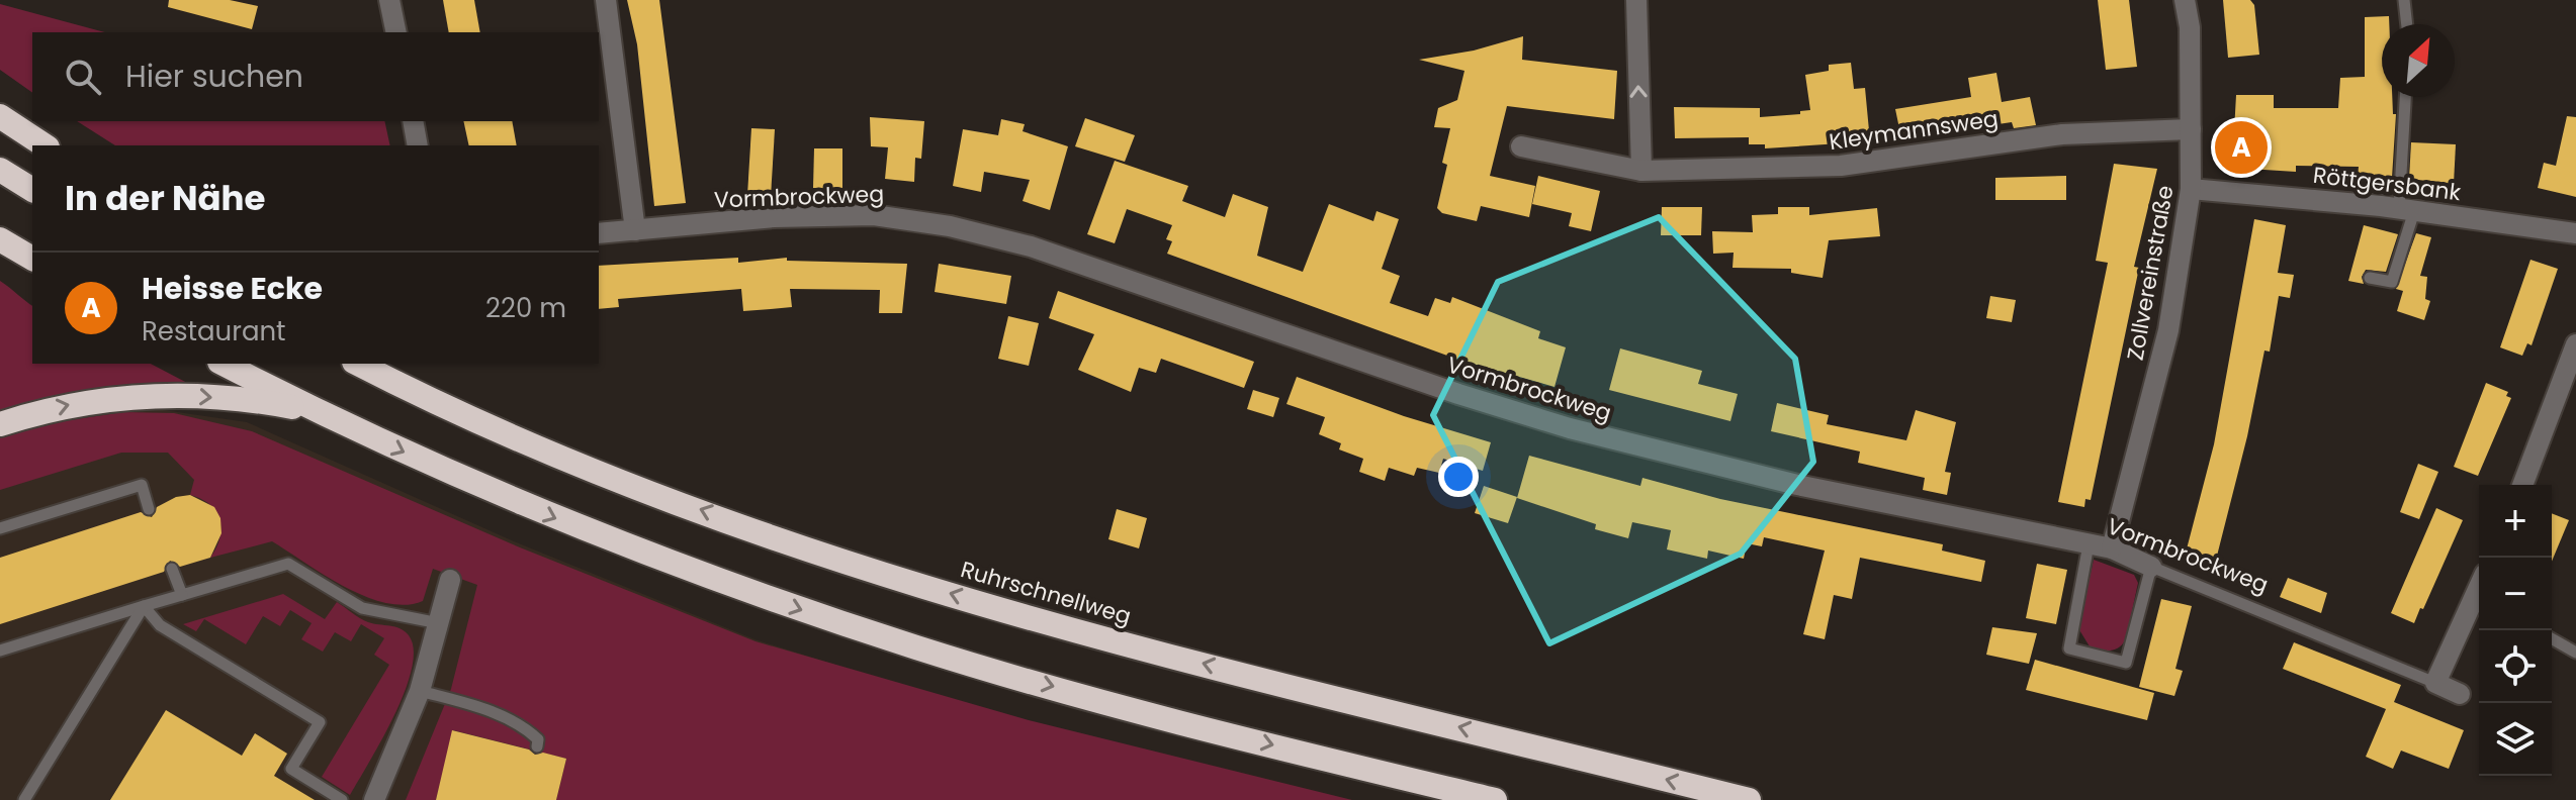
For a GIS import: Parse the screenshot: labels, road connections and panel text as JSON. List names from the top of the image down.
{
  "streets": {
    "highway": ["Ruhrschnellweg"],
    "street": [
      "Kleymannsweg",
      "Röttgersbank",
      "Vormbrockweg",
      "Zollvereinstraße"
    ]
  },
  "crossings": [
    ["Kleymannsweg", "Zollvereinstraße"],
    ["Röttgersbank", "Zollvereinstraße"],
    ["Vormbrockweg", "Zollvereinstraße"]
  ],
  "north": "top right",
  "page": {
    "search": "Hier suchen",
    "pins": "A",
    "heading": "In der Nähe",
    "list": [
      {
        "mark": "A",
        "name": "Heisse Ecke",
        "note": "Restaurant",
        "value": "220 m"
      }
    ],
    "map_buttons": ["+", "−"]
  }
}
